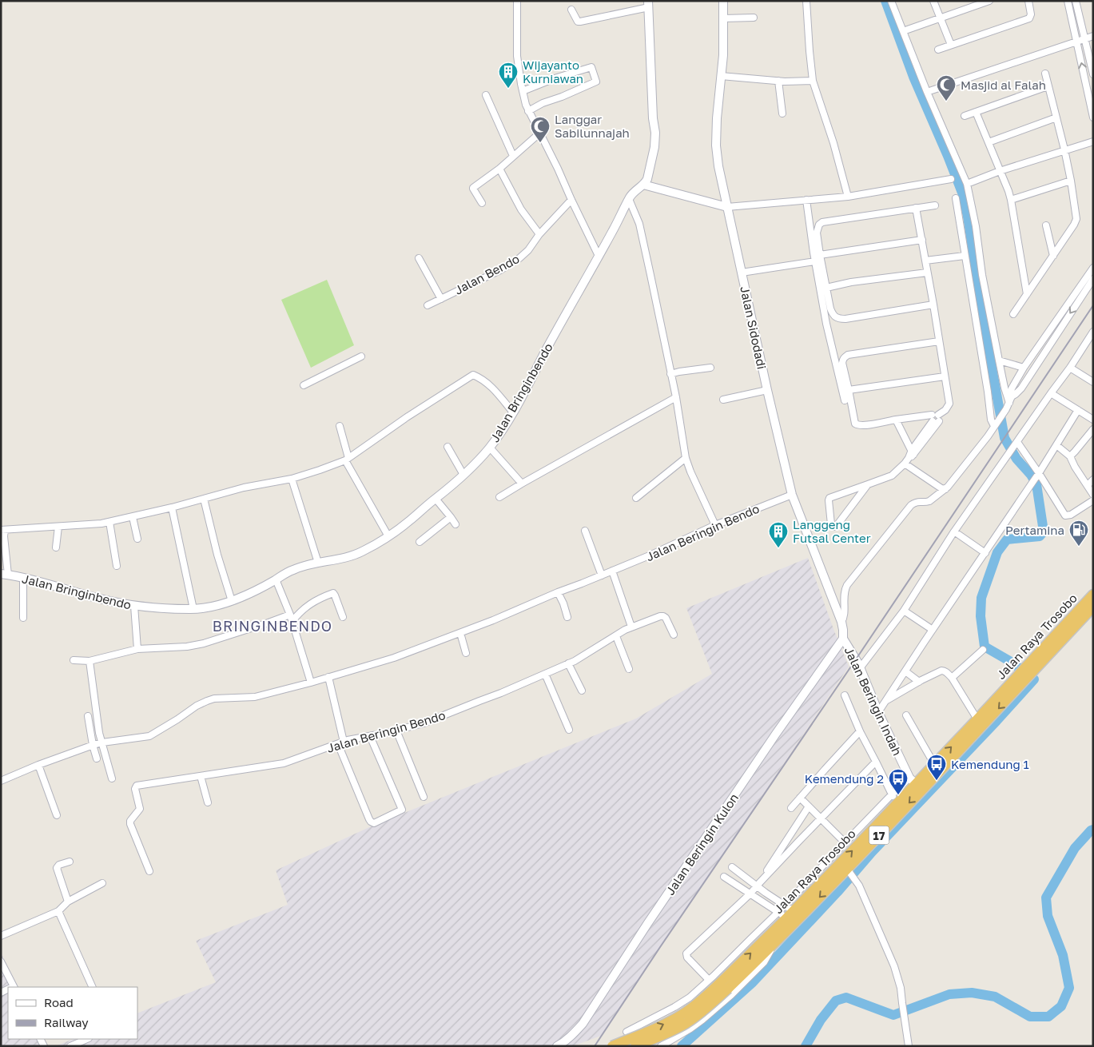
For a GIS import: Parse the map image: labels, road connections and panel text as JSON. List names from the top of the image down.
{
  "streets": {
    "highway": ["Jalan Raya Trosobo", "17"],
    "street": [
      "Jalan Bendo",
      "Jalan Sidodadi",
      "Jalan Bringinbendo",
      "Jalan Beringin Bendo",
      "Jalan Beringin Indah",
      "Jalan Beringin Kulon"
    ]
  },
  "crossings": [
    ["Jalan Sidodadi", "Jalan Beringin Bendo"],
    ["Jalan Raya Trosobo", "Jalan Beringin Indah"],
    ["Jalan Beringin Indah", "Jalan Beringin Kulon"]
  ],
  "districts": ["BRINGINBENDO"],
  "places": {
    "building": ["Wijayanto Kurniawan", "Langgeng Futsal Center"],
    "mosque": ["Masjid al Falah", "Langgar Sabilunnajah"],
    "fuel station": ["Pertamina"],
    "bus stop": ["Kemendung 1", "Kemendung 2"]
  },
  "legend": ["Road", "Railway"]
}
